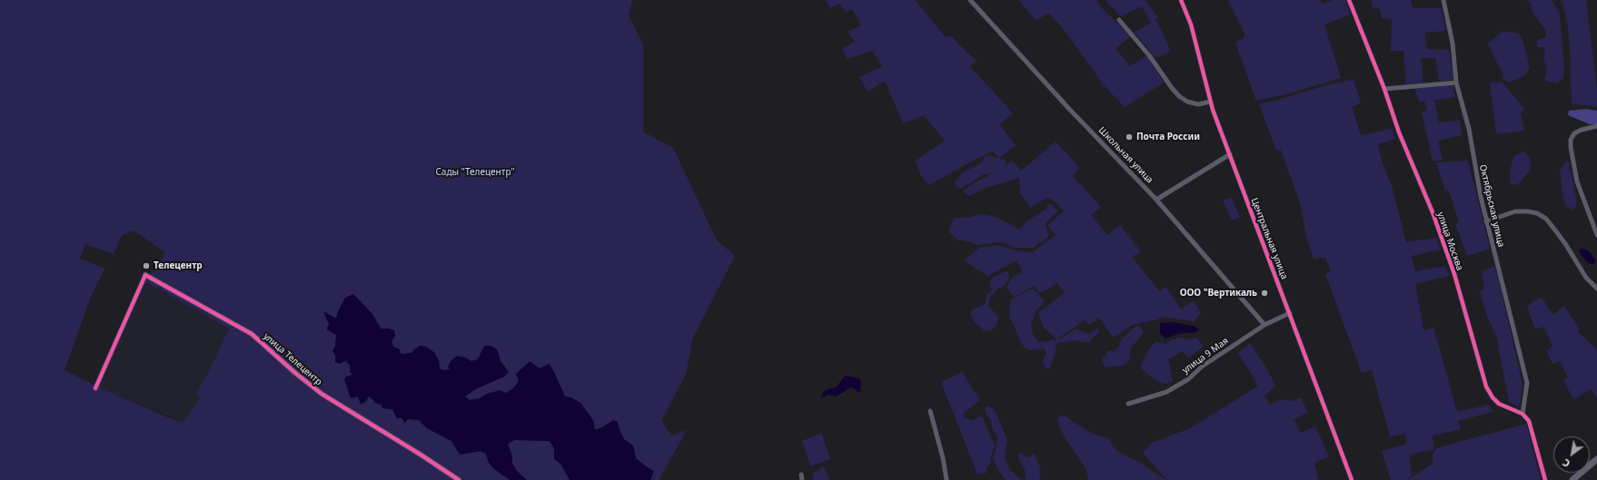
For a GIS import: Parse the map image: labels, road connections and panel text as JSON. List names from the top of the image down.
{
  "streets": {
    "street": [
      "Школьная улица",
      "Октябрьская улица",
      "Центральная улица",
      "улица Москва",
      "улица 9 Мая",
      "улица Телецентр"
    ]
  },
  "crossings": [
    ["Школьная улица", "улица 9 Мая"],
    ["Октябрьская улица", "улица Москва"],
    ["Центральная улица", "улица 9 Мая"]
  ],
  "parks": ["Сады \"Телецентр\""],
  "places": ["Почта России", "Телецентр", "ООО \"Вертикаль"],
  "north": "bottom left"
}
